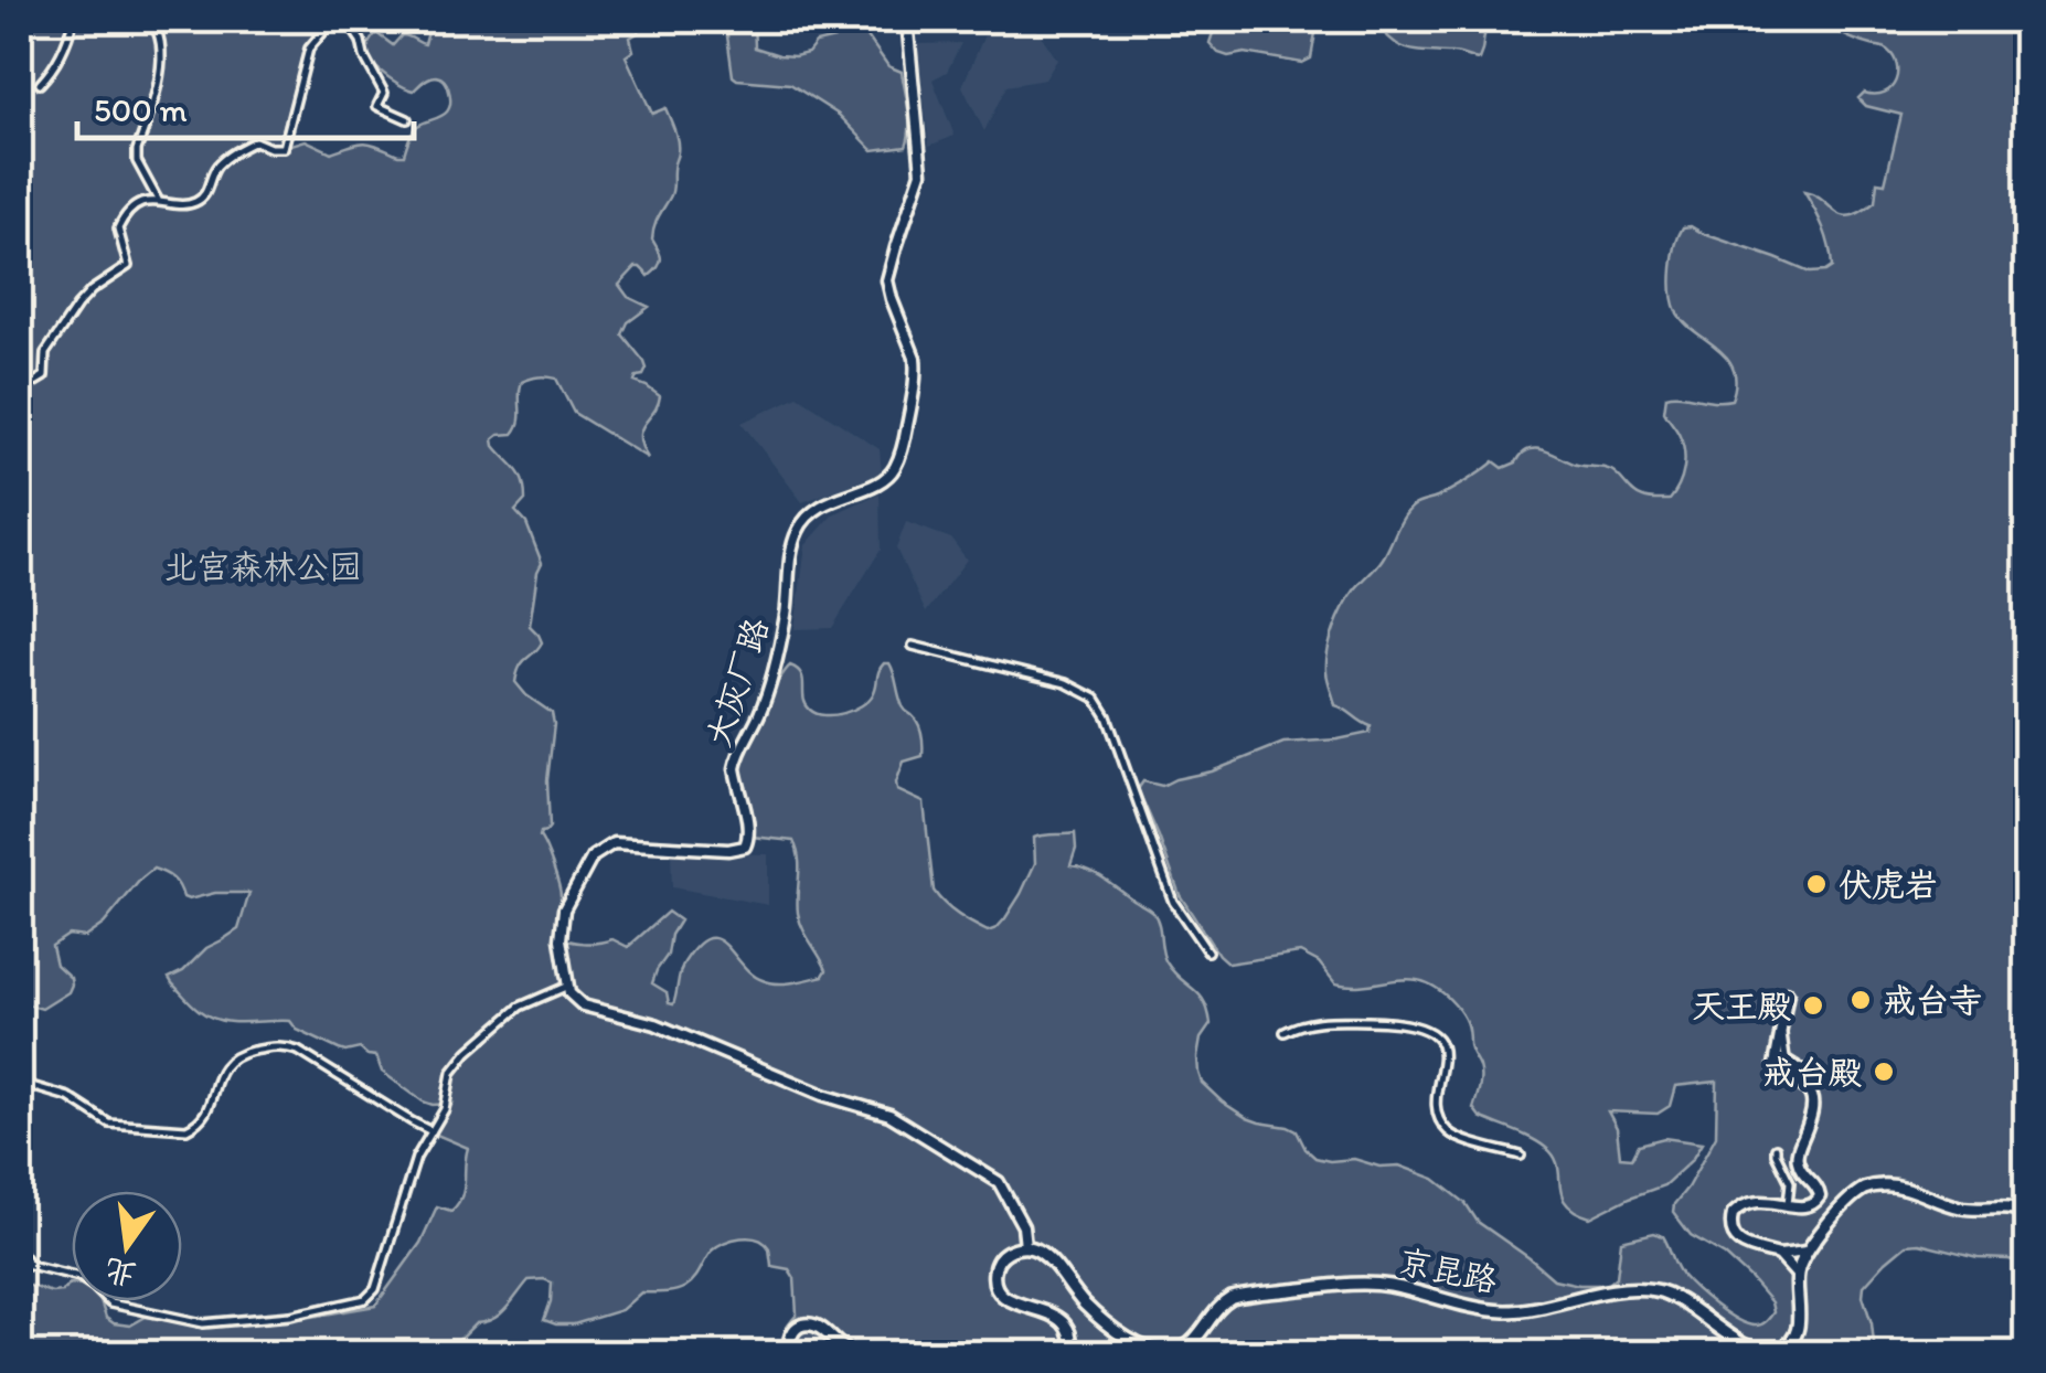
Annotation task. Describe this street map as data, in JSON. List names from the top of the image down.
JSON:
{
  "streets": {
    "main road": ["京昆路"],
    "street": ["大灰厂路"]
  },
  "parks": ["北宫森林公园"],
  "places": [
    "伏虎岩",
    "戒台寺",
    "天王殿",
    "戒台殿"
  ],
  "scale_bar": "500 m",
  "north": "bottom"
}
